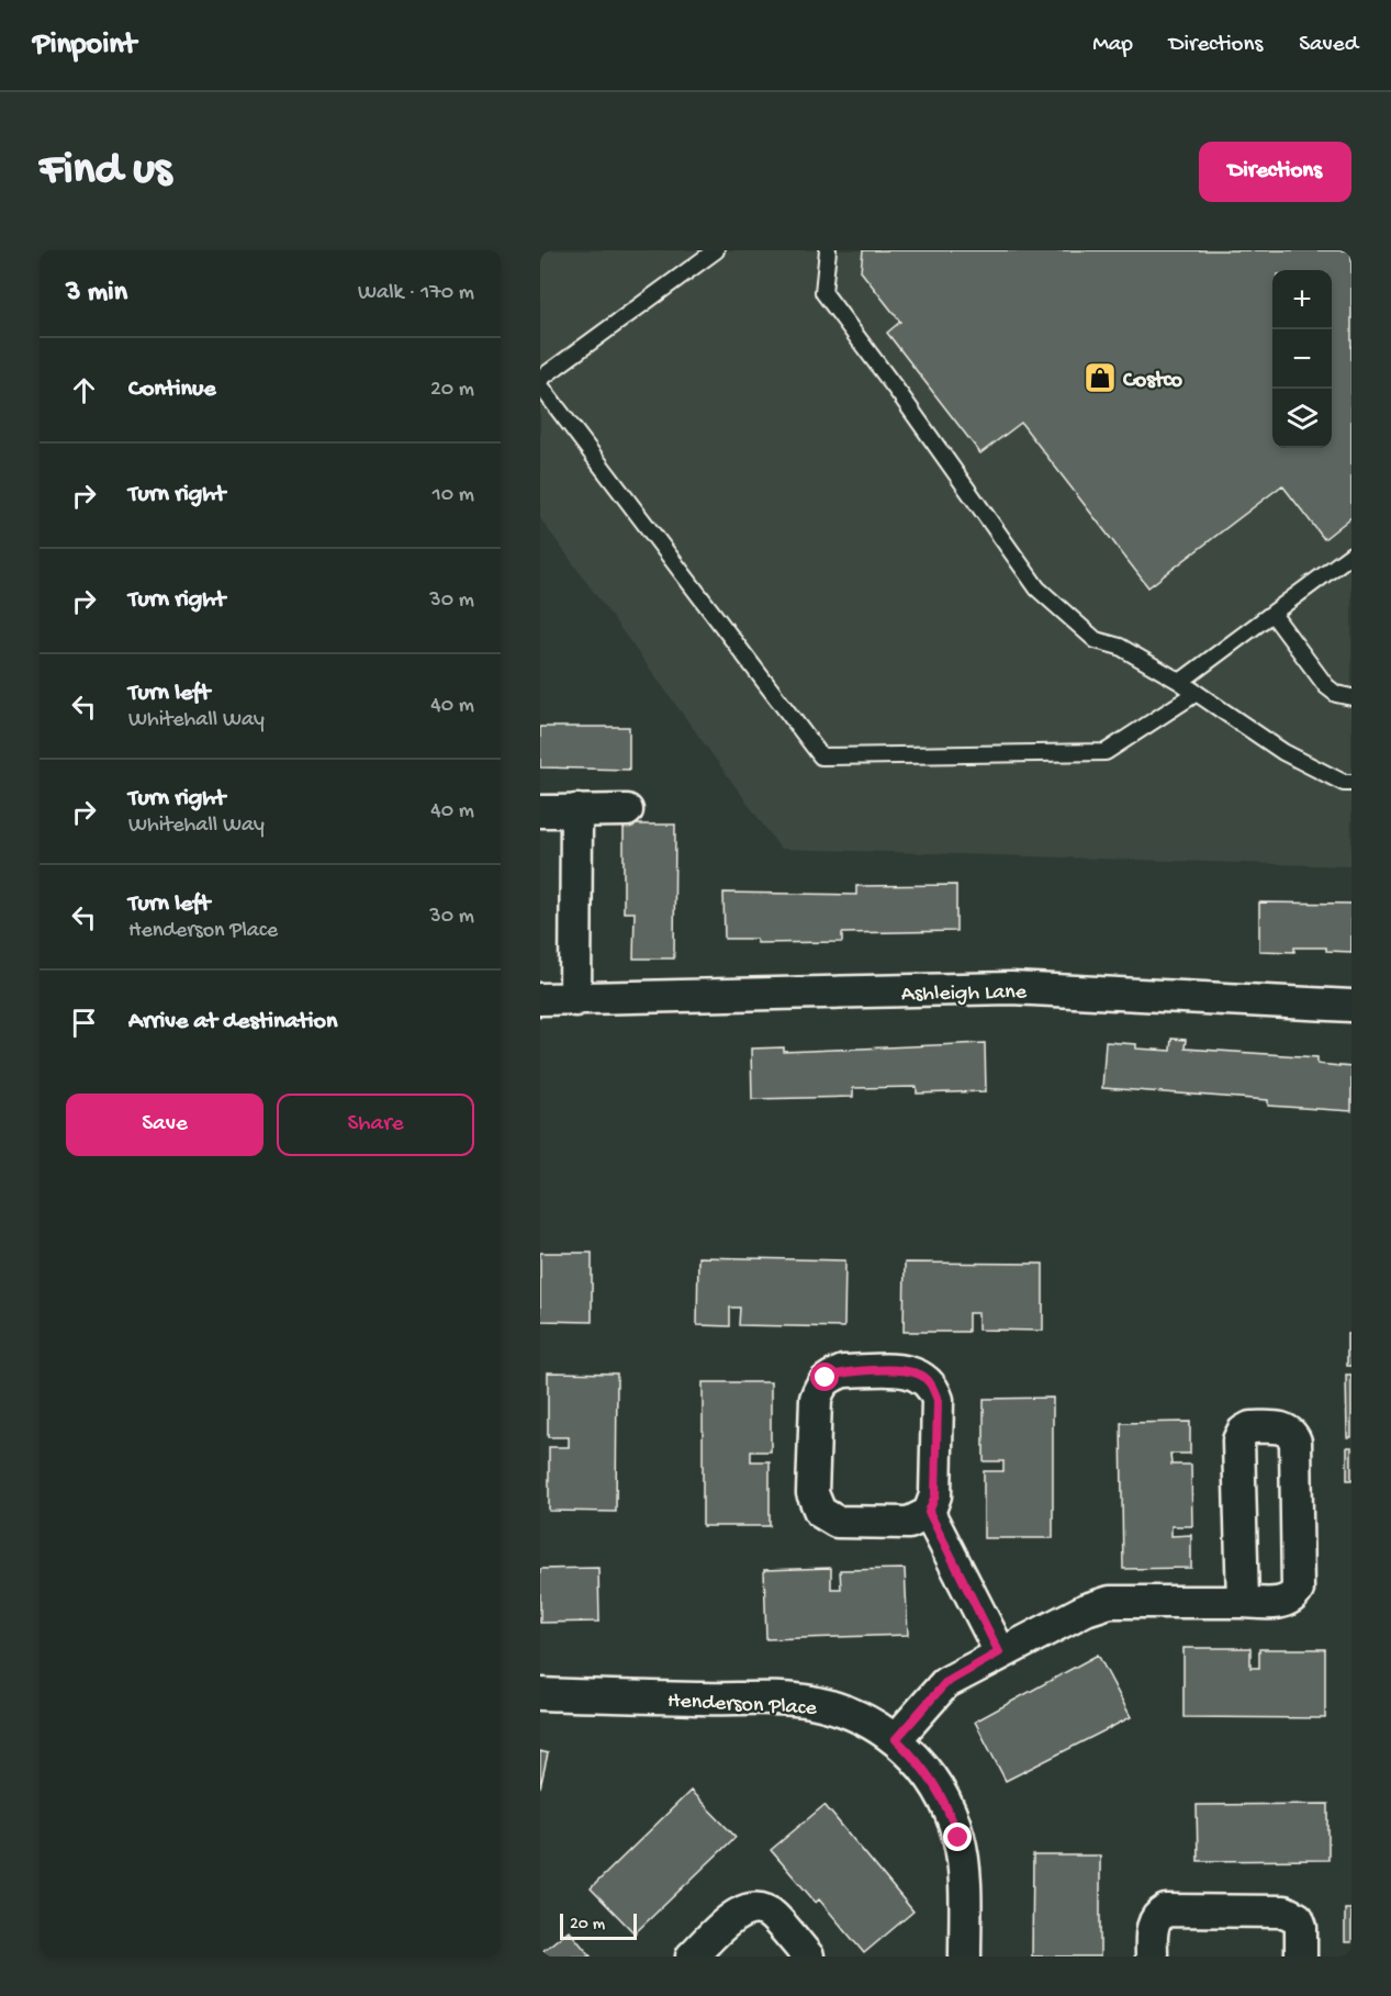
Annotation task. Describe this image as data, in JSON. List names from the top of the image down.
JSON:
{
  "streets": {
    "street": ["Ashleigh Lane", "Henderson Place"]
  },
  "places": {
    "shop": ["Costco"]
  },
  "scale_bar": "20 m",
  "page": {
    "header": "Pinpoint",
    "nav": ["Map", "Directions", "Saved"],
    "buttons": [
      "Directions",
      ["Save", "Share"]
    ],
    "title": "Find us",
    "heading": ["3 min", "Walk · 170 m"],
    "map_buttons": ["+", "−"],
    "list": [
      ["Continue", "20 m"],
      ["Turn right", "10 m"],
      ["Turn right", "30 m"],
      ["Turn left", "Whitehall Way", "40 m"],
      ["Turn right", "Whitehall Way", "40 m"],
      ["Turn left", "Henderson Place", "30 m"],
      "Arrive at destination"
    ],
    "scale": "20 m"
  }
}
